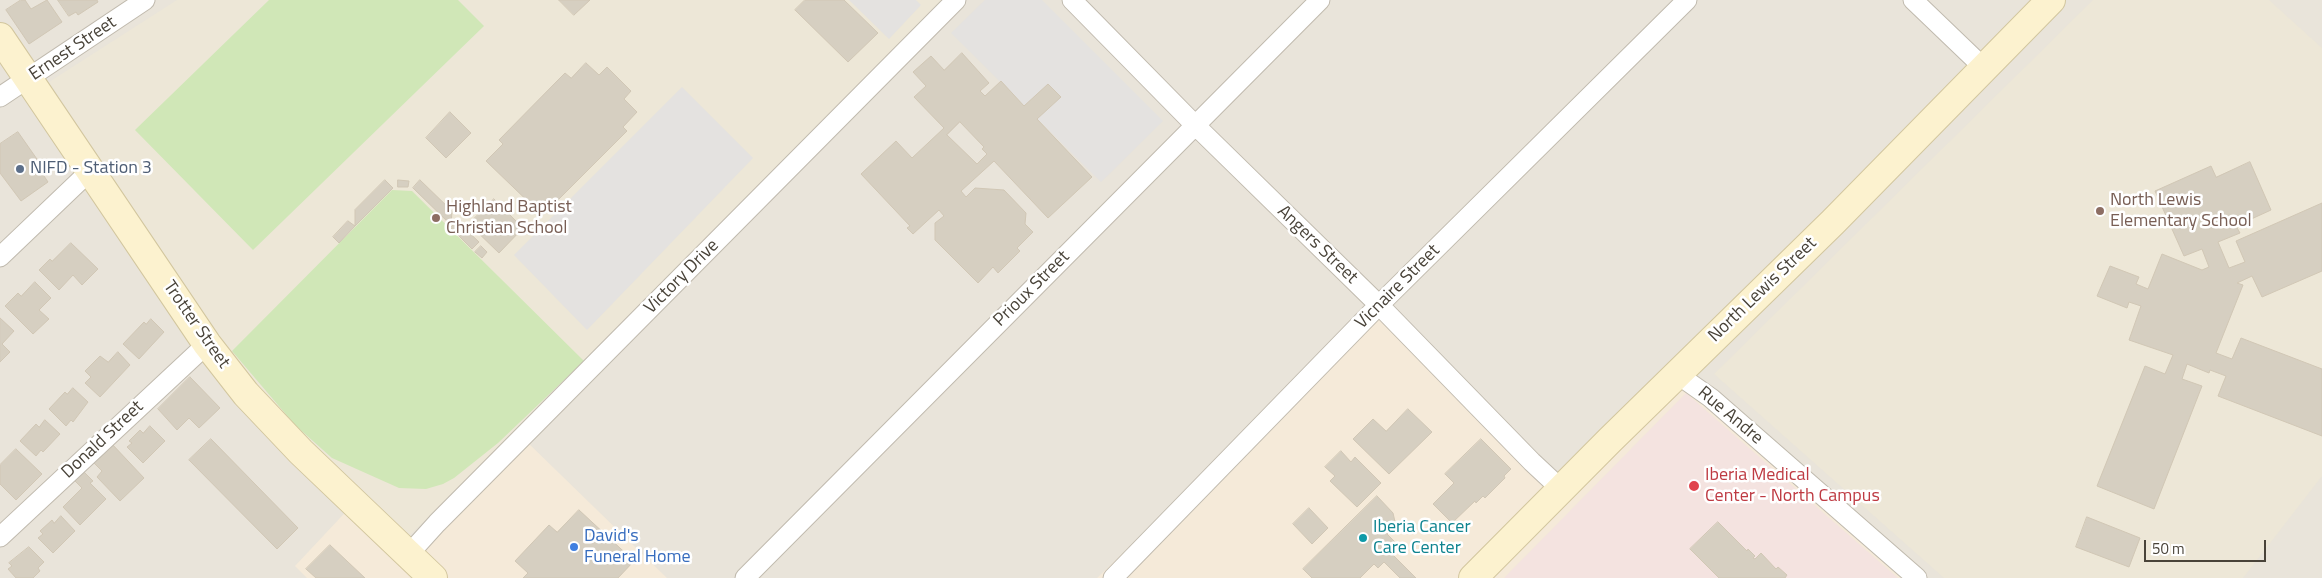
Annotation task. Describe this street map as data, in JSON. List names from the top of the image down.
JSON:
{
  "streets": {
    "main road": ["North Lewis Street", "Trotter Street"],
    "street": [
      "Ernest Street",
      "Angers Street",
      "Victory Drive",
      "Vicnaire Street",
      "Prioux Street",
      "Rue Andre",
      "Donald Street"
    ]
  },
  "crossings": [
    ["Ernest Street", "Trotter Street"],
    ["Angers Street", "Vicnaire Street"],
    ["Angers Street", "Prioux Street"],
    ["Angers Street", "North Lewis Street"],
    ["Victory Drive", "Trotter Street"],
    ["North Lewis Street", "Rue Andre"],
    ["Trotter Street", "Donald Street"]
  ],
  "places": [
    "NIFD - Station 3",
    "North Lewis Elementary School",
    "Highland Baptist Christian School",
    "Iberia Medical Center - North Campus",
    "Iberia Cancer Care Center",
    "David's Funeral Home"
  ],
  "scale_bar": "50 m"
}
